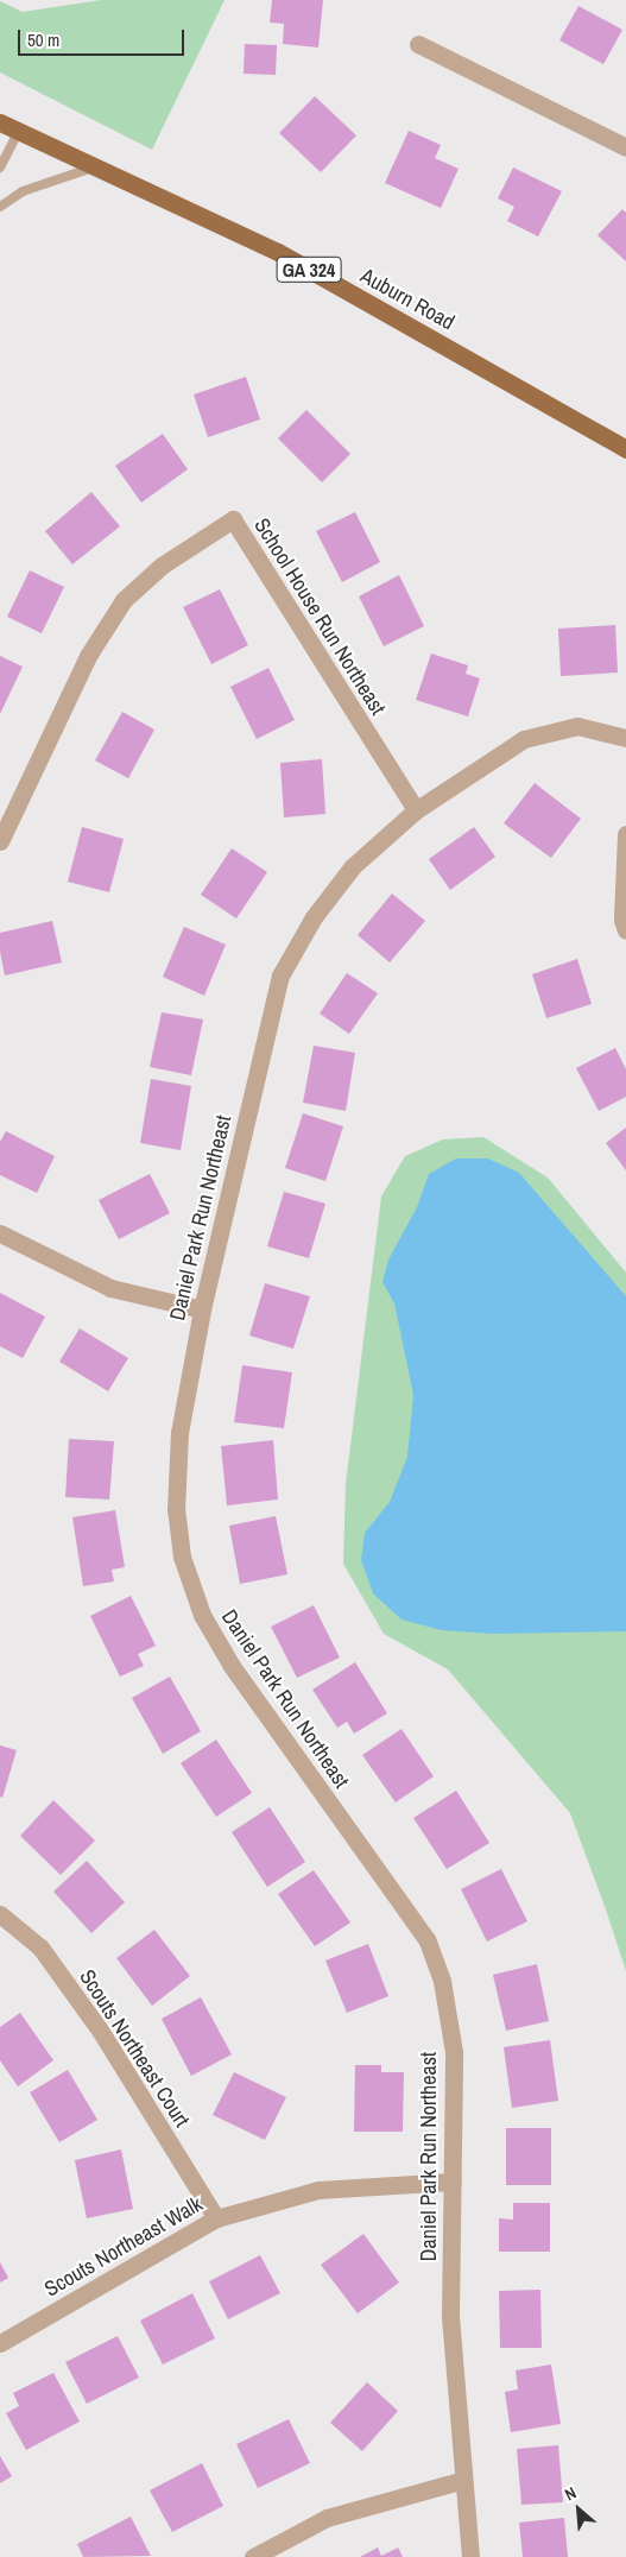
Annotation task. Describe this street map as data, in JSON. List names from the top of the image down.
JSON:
{
  "streets": {
    "main road": ["GA 324", "Auburn Road"],
    "street": [
      "School House Run Northeast",
      "Daniel Park Run Northeast",
      "Scouts Northeast Court",
      "Scouts Northeast Walk"
    ]
  },
  "crossings": [
    ["School House Run Northeast", "Daniel Park Run Northeast"],
    ["Daniel Park Run Northeast", "Scouts Northeast Walk"],
    ["Scouts Northeast Court", "Scouts Northeast Walk"]
  ],
  "scale_bar": "50 m",
  "north": "top left"
}
